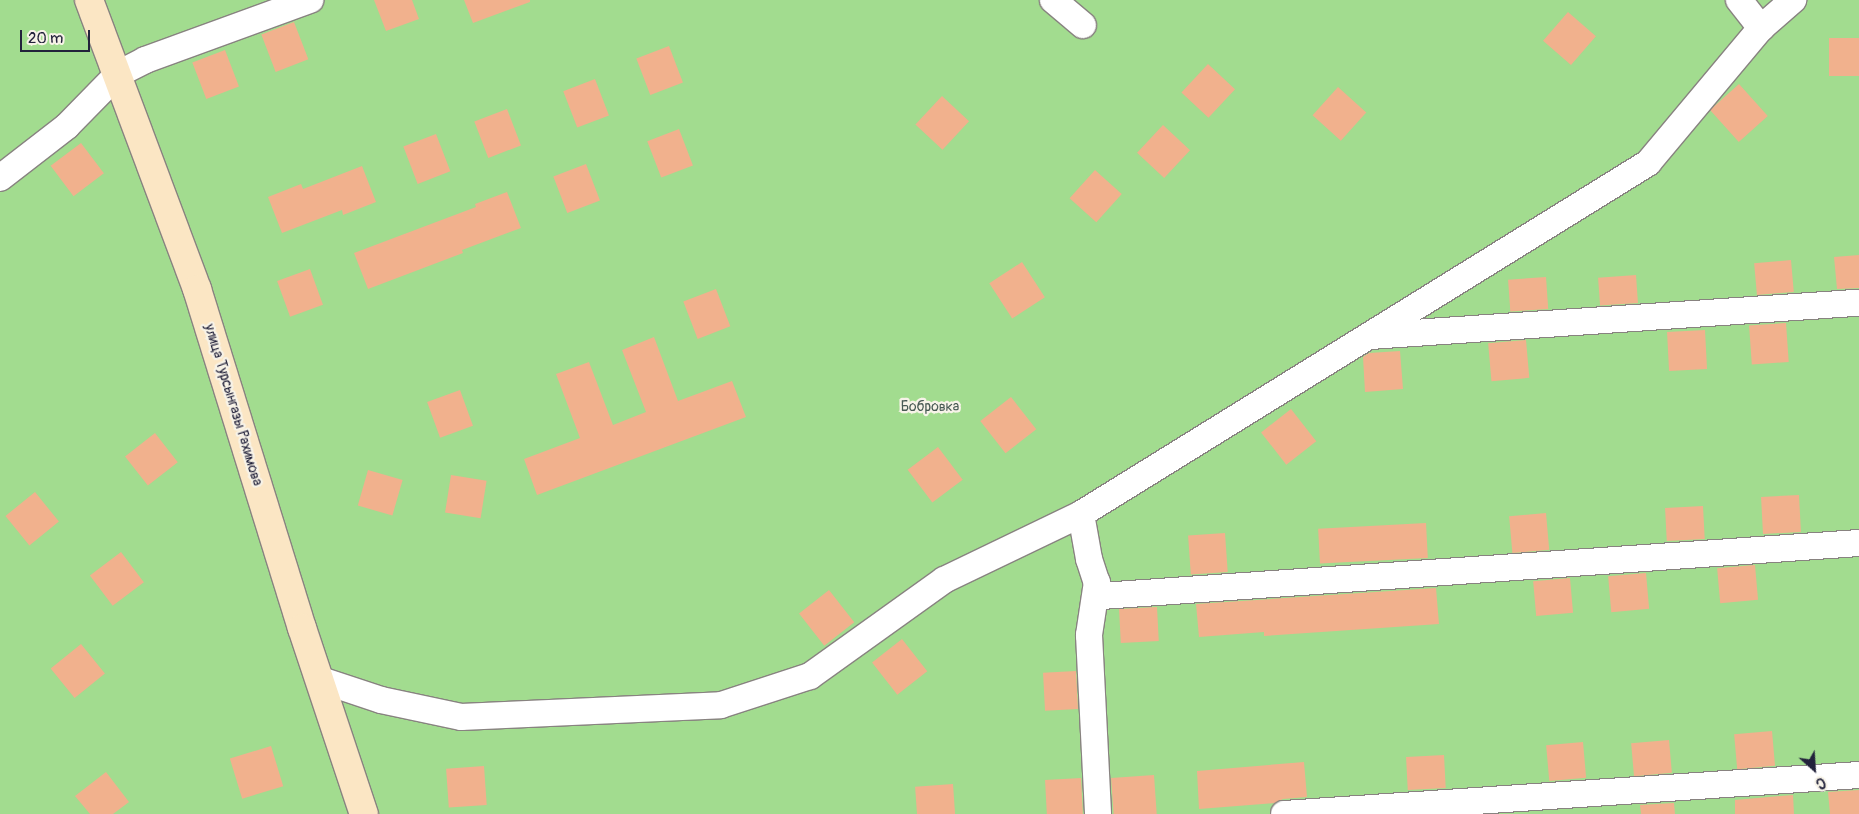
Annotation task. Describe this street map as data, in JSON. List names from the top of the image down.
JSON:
{
  "streets": {
    "street": ["улица Турсынгазы Рахимова"]
  },
  "parks": ["Бобровка"],
  "scale_bar": "20 m",
  "north": "bottom right"
}
